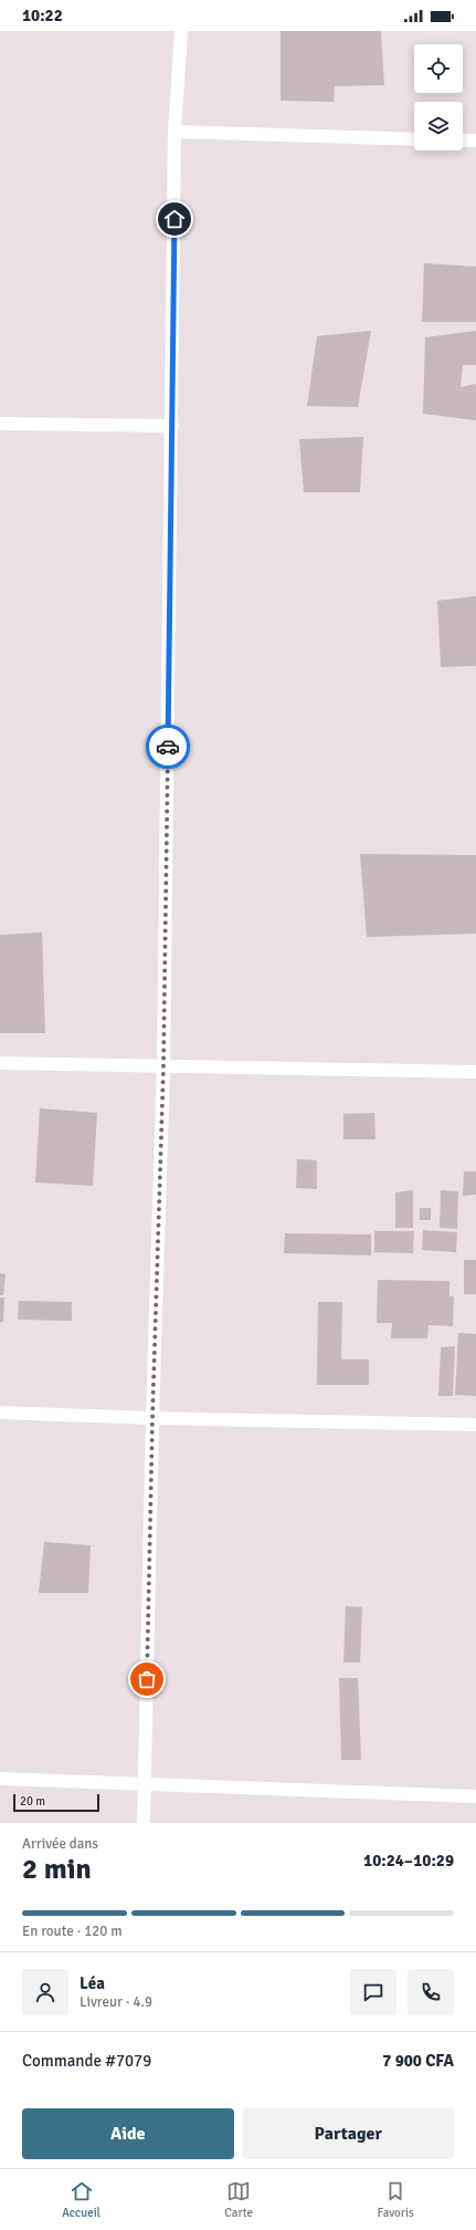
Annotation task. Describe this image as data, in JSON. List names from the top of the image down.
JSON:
{
  "scale_bar": "20 m",
  "page": {
    "status": "10:22",
    "scale": "20 m",
    "heading": ["2 min", "Arrivée dans", "10:24–10:29"],
    "panel": [
      "Léa",
      "Livreur · 4.9",
      "Commande #7079",
      "7 900 CFA"
    ],
    "bar": "En route · 120 m",
    "buttons": ["Aide", "Partager"],
    "tabs": ["Accueil", "Carte", "Favoris"]
  }
}
